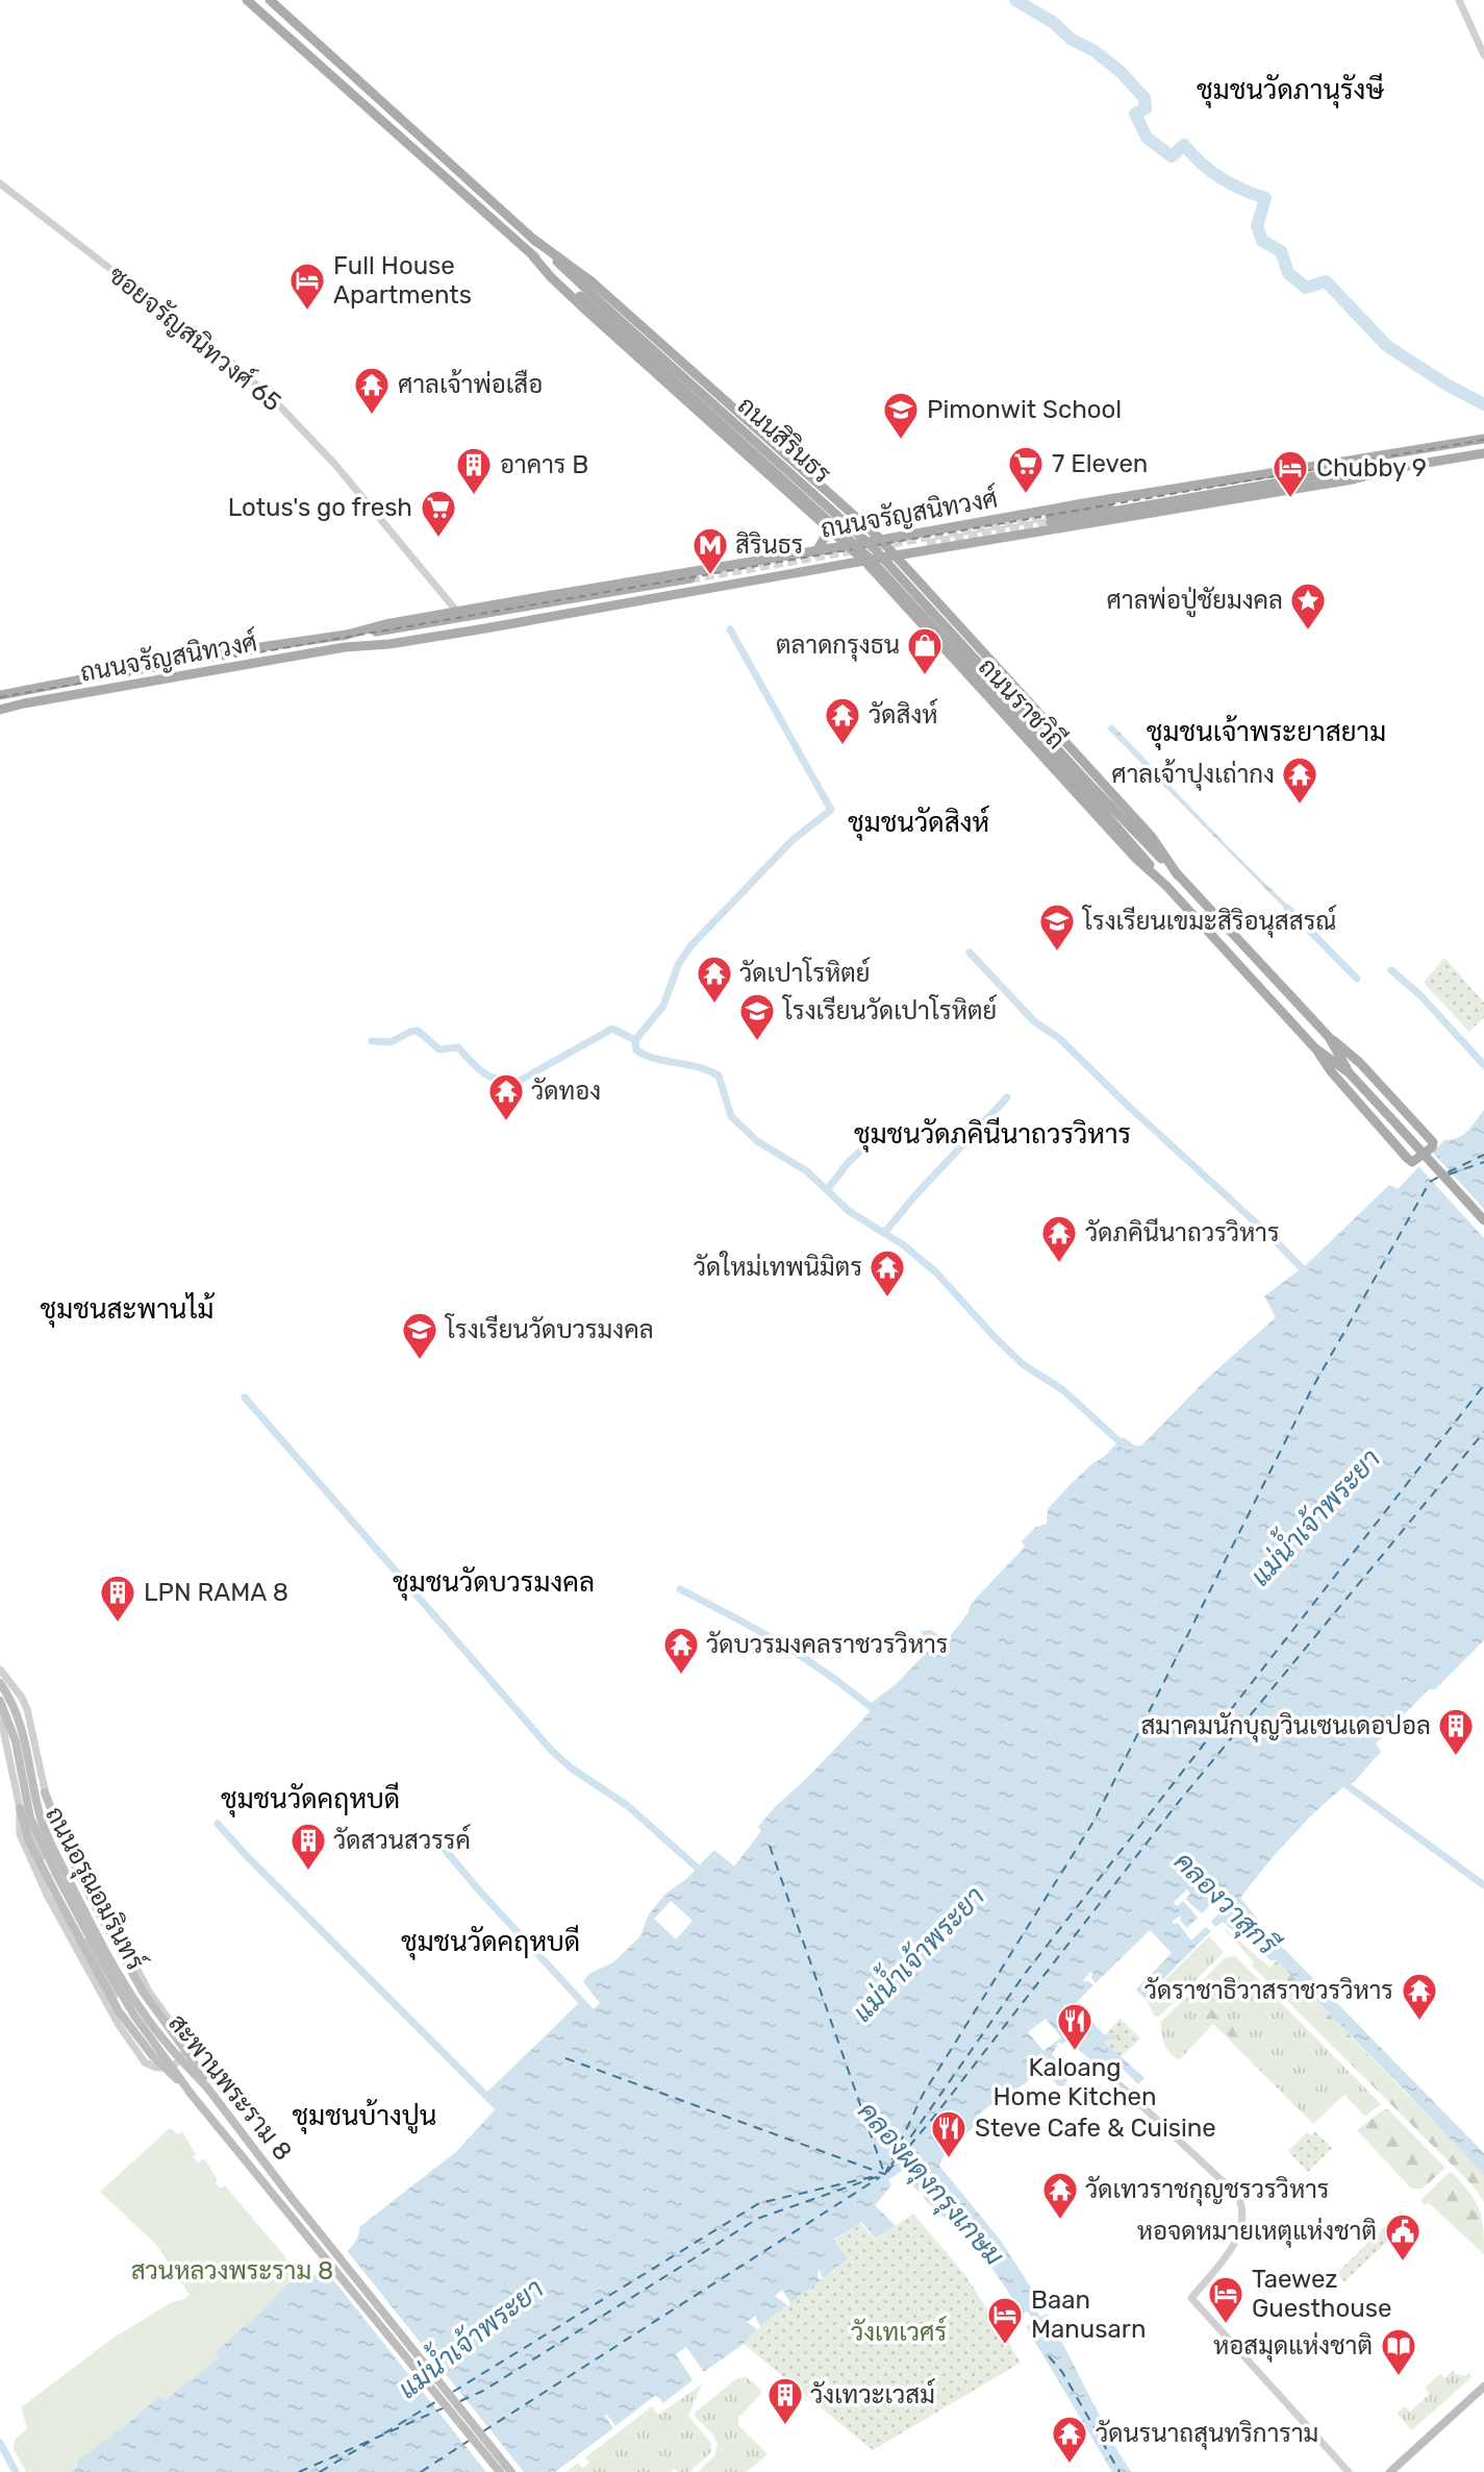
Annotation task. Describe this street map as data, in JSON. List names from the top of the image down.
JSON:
{
  "streets": {
    "main road": [
      "ถนนสิรินธร",
      "ถนนจรัญสนิทวงศ์",
      "ถนนราชวิถี",
      "สะพานพระราม 8"
    ],
    "street": ["ซอยจรัญสนิทวงศ์ 65", "ถนนอรุณอมรินทร์"]
  },
  "crossings": [
    ["ซอยจรัญสนิทวงศ์ 65", "ถนนจรัญสนิทวงศ์"],
    ["ถนนสิรินธร", "ถนนจรัญสนิทวงศ์"],
    ["ถนนสิรินธร", "ถนนราชวิถี"],
    ["ถนนจรัญสนิทวงศ์", "ถนนราชวิถี"]
  ],
  "districts": [
    "ชุมชนวัดภานุรังษี",
    "ชุมชนเจ้าพระยาสยาม",
    "ชุมชนวัดสิงห์",
    "ชุมชนวัดภคินีนาถวรวิหาร",
    "ชุมชนสะพานไม้",
    "ชุมชนวัดบวรมงคล",
    "ชุมชนวัดคฤหบดี",
    "ชุมชนวัดคฤหบดี",
    "ชุมชนบ้างปูน"
  ],
  "water": ["แม่น้ำเจ้าพระยา", "คลองวาสุกรี", "คลองผดุงกรุงเกษม"],
  "parks": ["สวนหลวงพระราม 8", "วังเทเวศร์"],
  "places": {
    "hotel": [
      "Full House Apartments",
      "Chubby 9",
      "Taewez Guesthouse",
      "Baan Manusarn"
    ],
    "temple": [
      "ศาลเจ้าพ่อเสือ",
      "วัดสิงห์",
      "ศาลเจ้าปุงเถ่ากง",
      "วัดเปาโรหิตย์",
      "วัดทอง",
      "วัดภคินีนาถวรวิหาร",
      "วัดใหม่เทพนิมิตร",
      "วัดบวรมงคลราชวรวิหาร",
      "วัดราชาธิวาสราชวรวิหาร",
      "วัดเทวราชกุญชรวรวิหาร",
      "วัดนรนาถสุนทริการาม"
    ],
    "school or university": [
      "Pimonwit School",
      "โรงเรียนเขมะสิริอนุสสรณ์",
      "โรงเรียนวัดเปาโรหิตย์",
      "โรงเรียนวัดบวรมงคล"
    ],
    "supermarket": ["7 Eleven", "Lotus's go fresh"],
    "building": [
      "อาคาร B",
      "LPN RAMA 8",
      "สมาคมนักบุญวินเซนเดอปอล",
      "วัดสวนสวรรค์",
      "วังเทวะเวสม์"
    ],
    "metro station": ["สิรินธร"],
    "place": ["ศาลพ่อปู่ชัยมงคล"],
    "shop": ["ตลาดกรุงธน"],
    "restaurant": ["Kaloang Home Kitchen", "Steve Cafe & Cuisine"],
    "public building": ["หอจดหมายเหตุแห่งชาติ"],
    "library": ["หอสมุดแห่งชาติ"]
  }
}
